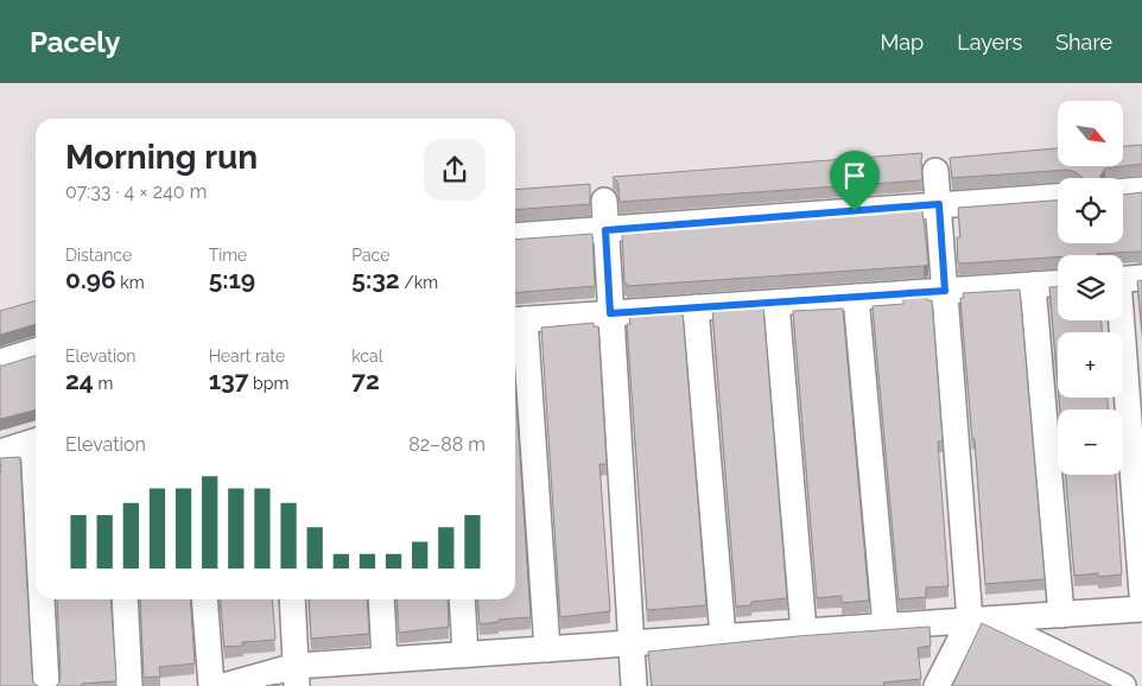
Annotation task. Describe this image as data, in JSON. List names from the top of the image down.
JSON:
{
  "north": "bottom right",
  "page": {
    "header": "Pacely",
    "nav": ["Map", "Layers", "Share"],
    "map_buttons": ["+", "−"],
    "heading": ["Morning run", "07:33 · 4 × 240 m"],
    "stats": [
      ["Distance", "0.96 km"],
      ["Time", "5:19"],
      ["Pace", "5:32 /km"],
      ["Elevation", "24 m"],
      ["Heart rate", "137 bpm"],
      ["kcal", "72"]
    ],
    "chart": ["Elevation", "82–88 m"]
  }
}
